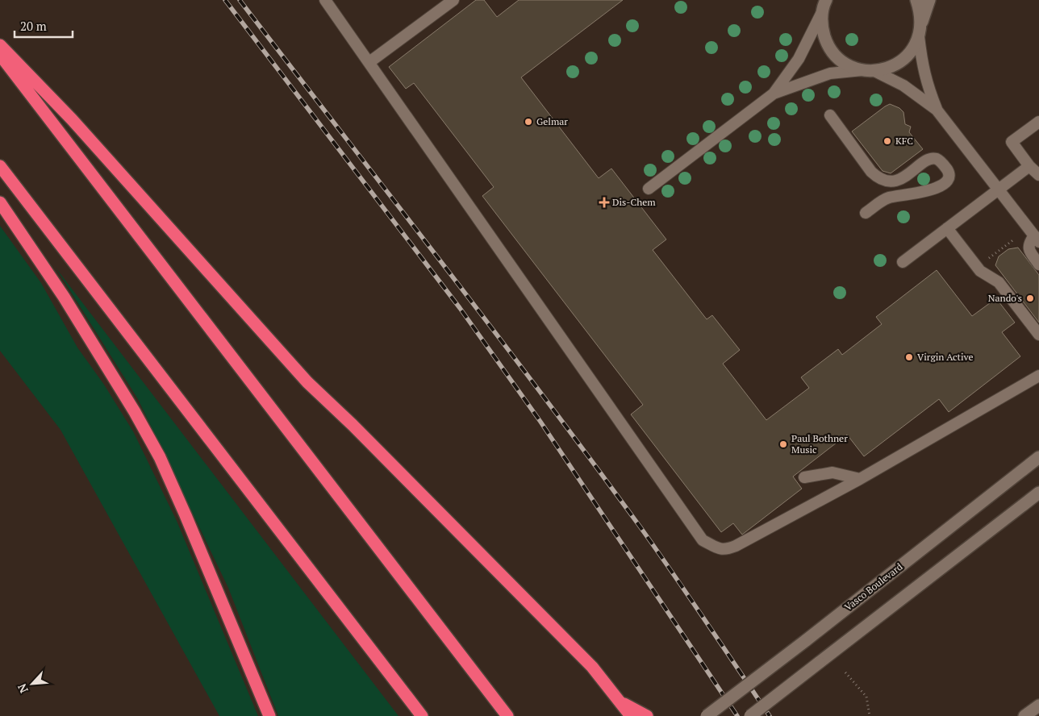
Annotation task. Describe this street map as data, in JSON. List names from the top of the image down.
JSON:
{
  "streets": {
    "main road": ["Vasco Boulevard"]
  },
  "places": {
    "other": [
      "Gelmar",
      "KFC",
      "Nando's",
      "Virgin Active",
      "Paul Bothner Music"
    ],
    "health": ["Dis-Chem"]
  },
  "scale_bar": "20 m",
  "north": "bottom left"
}
